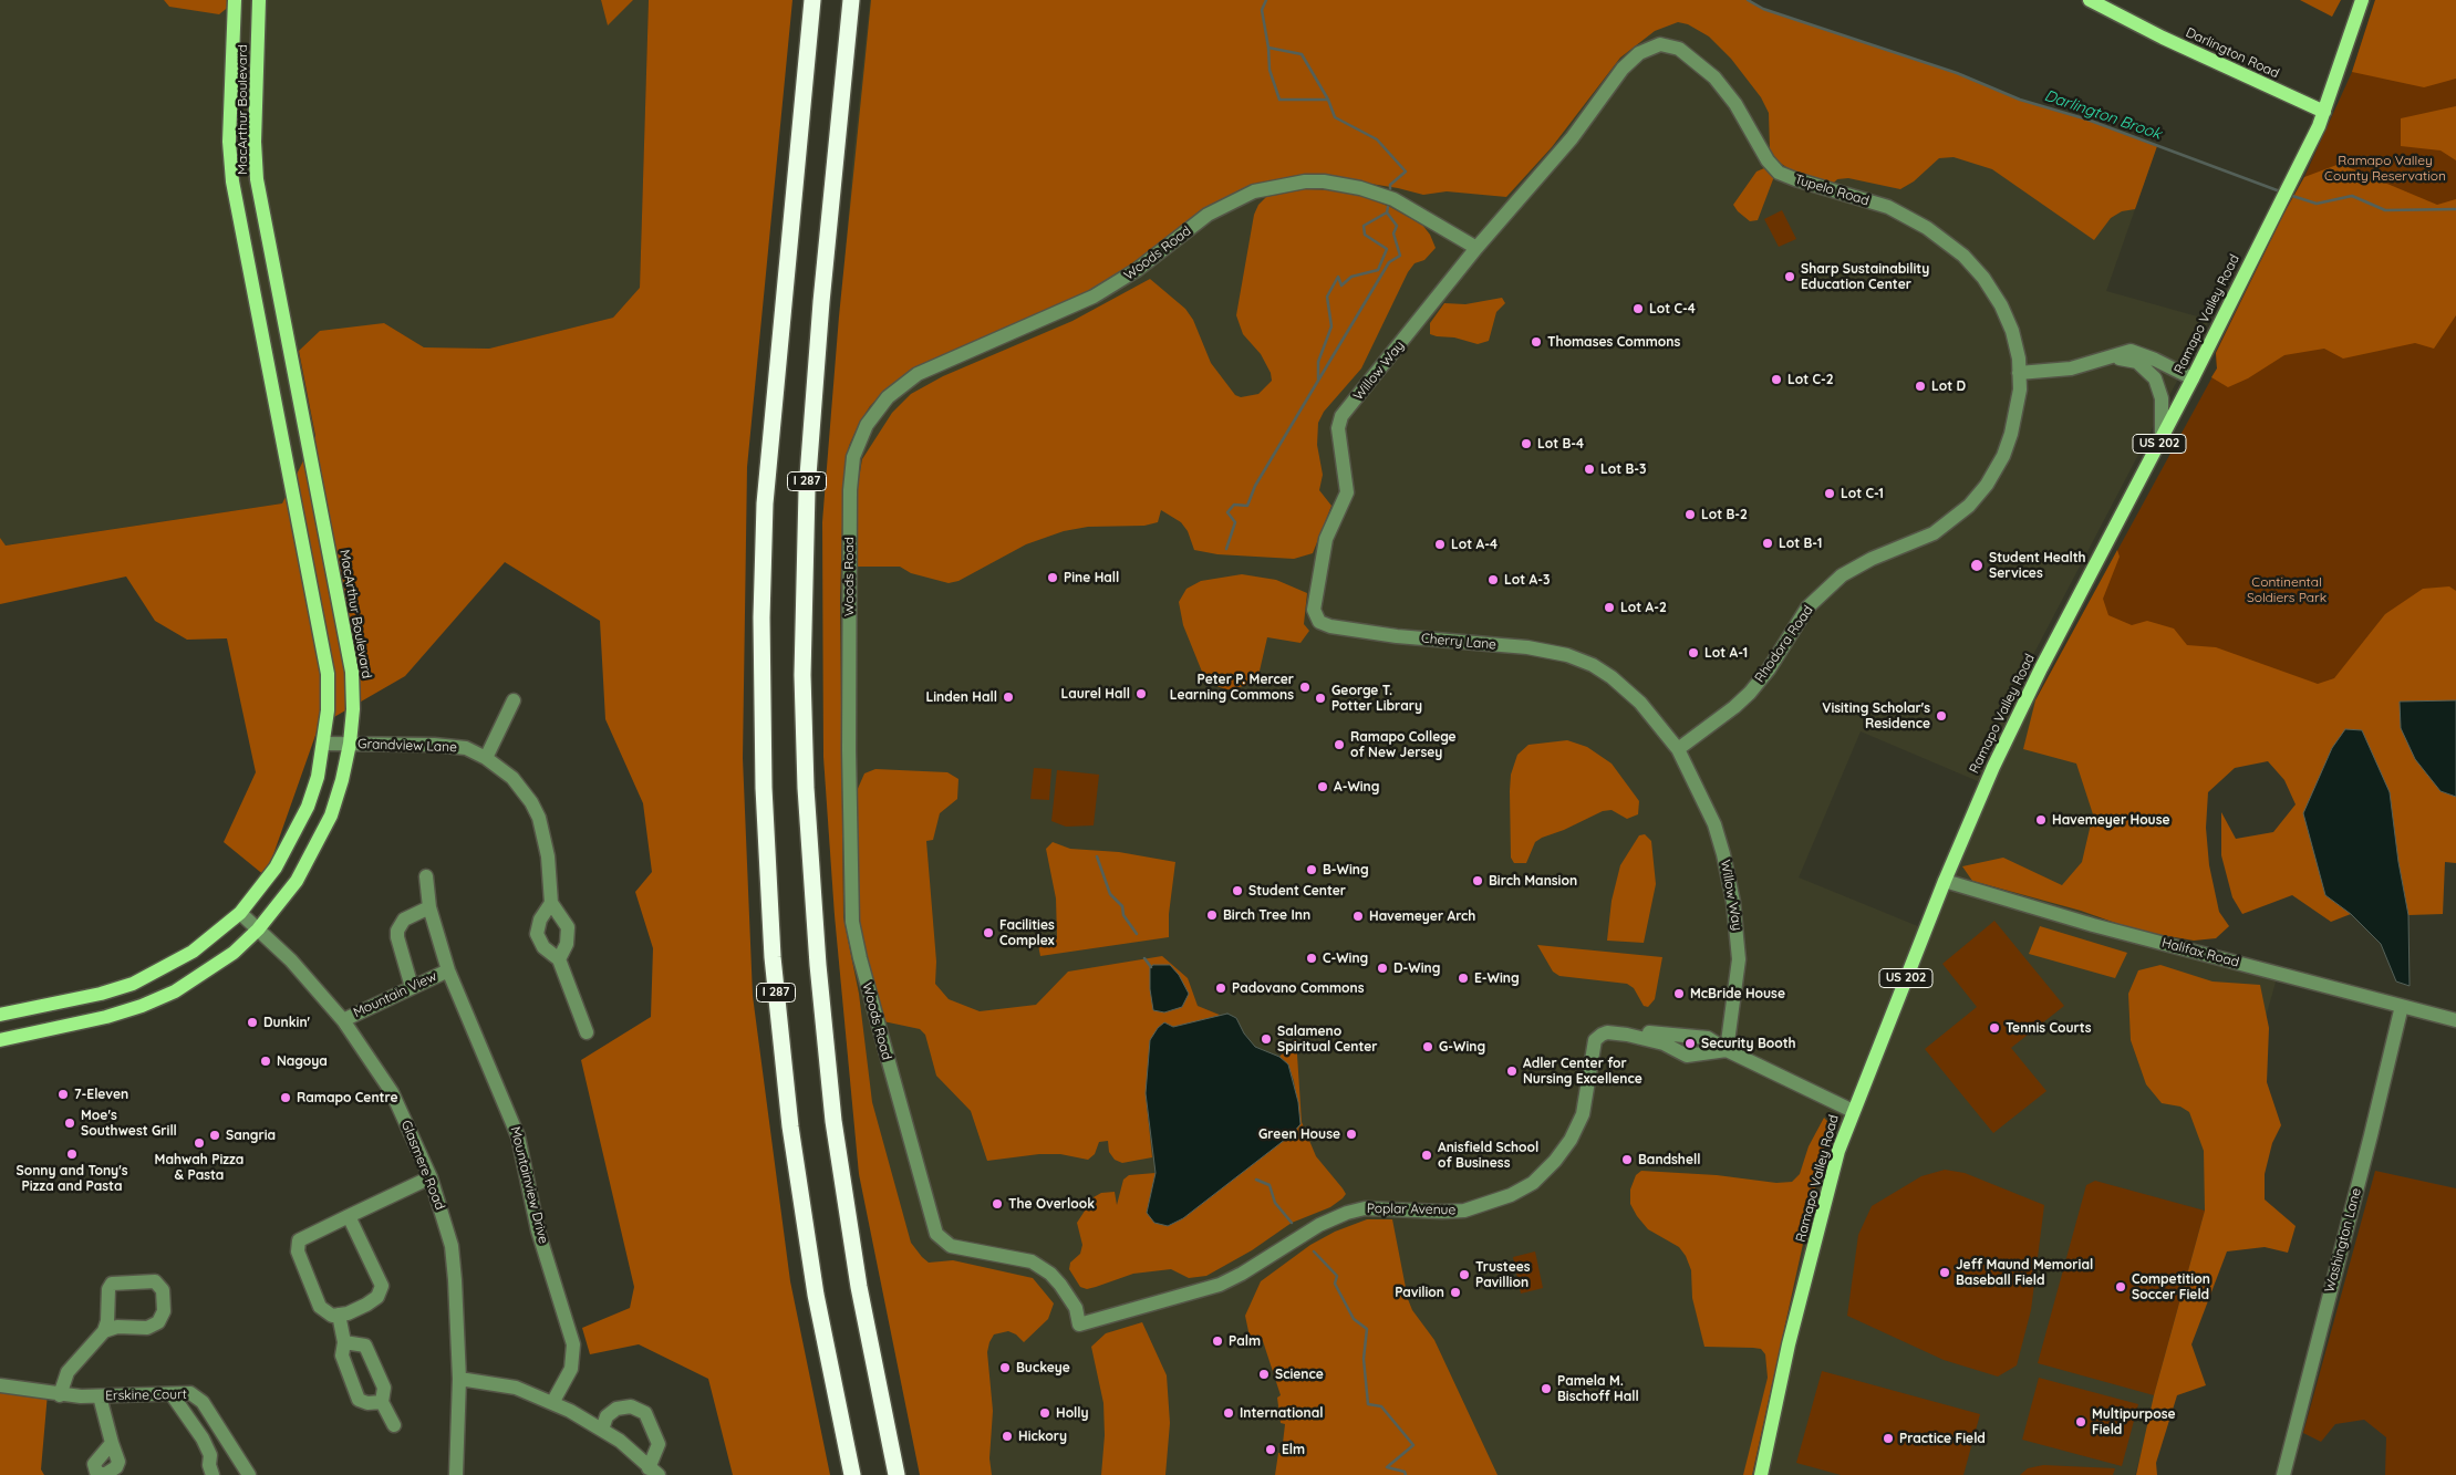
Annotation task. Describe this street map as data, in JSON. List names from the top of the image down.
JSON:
{
  "streets": {
    "highway": ["I 287"],
    "main road": [
      "Darlington Road",
      "MacArthur Boulevard",
      "Ramapo Valley Road",
      "US 202"
    ],
    "street": [
      "Tupelo Road",
      "Woods Road",
      "Willow Way",
      "Cherry Lane",
      "Rhodora Road",
      "Grandview Lane",
      "Halifax Road",
      "Mountain View",
      "Glasmere Road",
      "Mountainview Drive",
      "Poplar Avenue",
      "Washington Lane",
      "Erskine Court"
    ]
  },
  "crossings": [
    ["Darlington Road", "Ramapo Valley Road"],
    ["MacArthur Boulevard", "Grandview Lane"],
    ["MacArthur Boulevard", "Glasmere Road"],
    ["Tupelo Road", "Woods Road"],
    ["Tupelo Road", "Willow Way"],
    ["Tupelo Road", "Rhodora Road"],
    ["Woods Road", "Willow Way"],
    ["Woods Road", "Poplar Avenue"],
    ["Ramapo Valley Road", "Halifax Road"],
    ["Ramapo Valley Road", "Poplar Avenue"],
    ["Willow Way", "Cherry Lane"],
    ["Willow Way", "Rhodora Road"],
    ["Willow Way", "Poplar Avenue"],
    ["Cherry Lane", "Rhodora Road"],
    ["Halifax Road", "Washington Lane"],
    ["Mountain View", "Glasmere Road"],
    ["Mountain View", "Mountainview Drive"]
  ],
  "water": ["Darlington Brook"],
  "parks": ["Ramapo Valley County Reservation", "Continental Soldiers Park"],
  "places": [
    "Sharp Sustainability Education Center",
    "Lot C-4",
    "Thomases Commons",
    "Lot C-2",
    "Lot D",
    "Lot B-4",
    "Lot B-3",
    "Lot C-1",
    "Lot B-2",
    "Lot B-1",
    "Lot A-4",
    "Student Health Services",
    "Pine Hall",
    "Lot A-3",
    "Lot A-2",
    "Lot A-1",
    "Peter P. Mercer Learning Commons",
    "Laurel Hall",
    "Linden Hall",
    "George T. Potter Library",
    "Visiting Scholar's Residence",
    "Ramapo College of New Jersey",
    "A-Wing",
    "Havemeyer House",
    "B-Wing",
    "Birch Mansion",
    "Student Center",
    "Birch Tree Inn",
    "Havemeyer Arch",
    "Facilities Complex",
    "C-Wing",
    "D-Wing",
    "E-Wing",
    "Padovano Commons",
    "McBride House",
    "Dunkin'",
    "Tennis Courts",
    "Salameno Spiritual Center",
    "Security Booth",
    "G-Wing",
    "Nagoya",
    "Adler Center for Nursing Excellence",
    "7-Eleven",
    "Ramapo Centre",
    "Moe's Southwest Grill",
    "Green House",
    "Sangria",
    "Mahwah Pizza & Pasta",
    "Sonny and Tony's Pizza and Pasta",
    "Anisfield School of Business",
    "Bandshell",
    "The Overlook",
    "Jeff Maund Memorial Baseball Field",
    "Trustees Pavillion",
    "Competition Soccer Field",
    "Pavilion",
    "Palm",
    "Buckeye",
    "Science",
    "Pamela M. Bischoff Hall",
    "Holly",
    "International",
    "Multipurpose Field",
    "Hickory",
    "Practice Field",
    "Elm"
  ]
}
